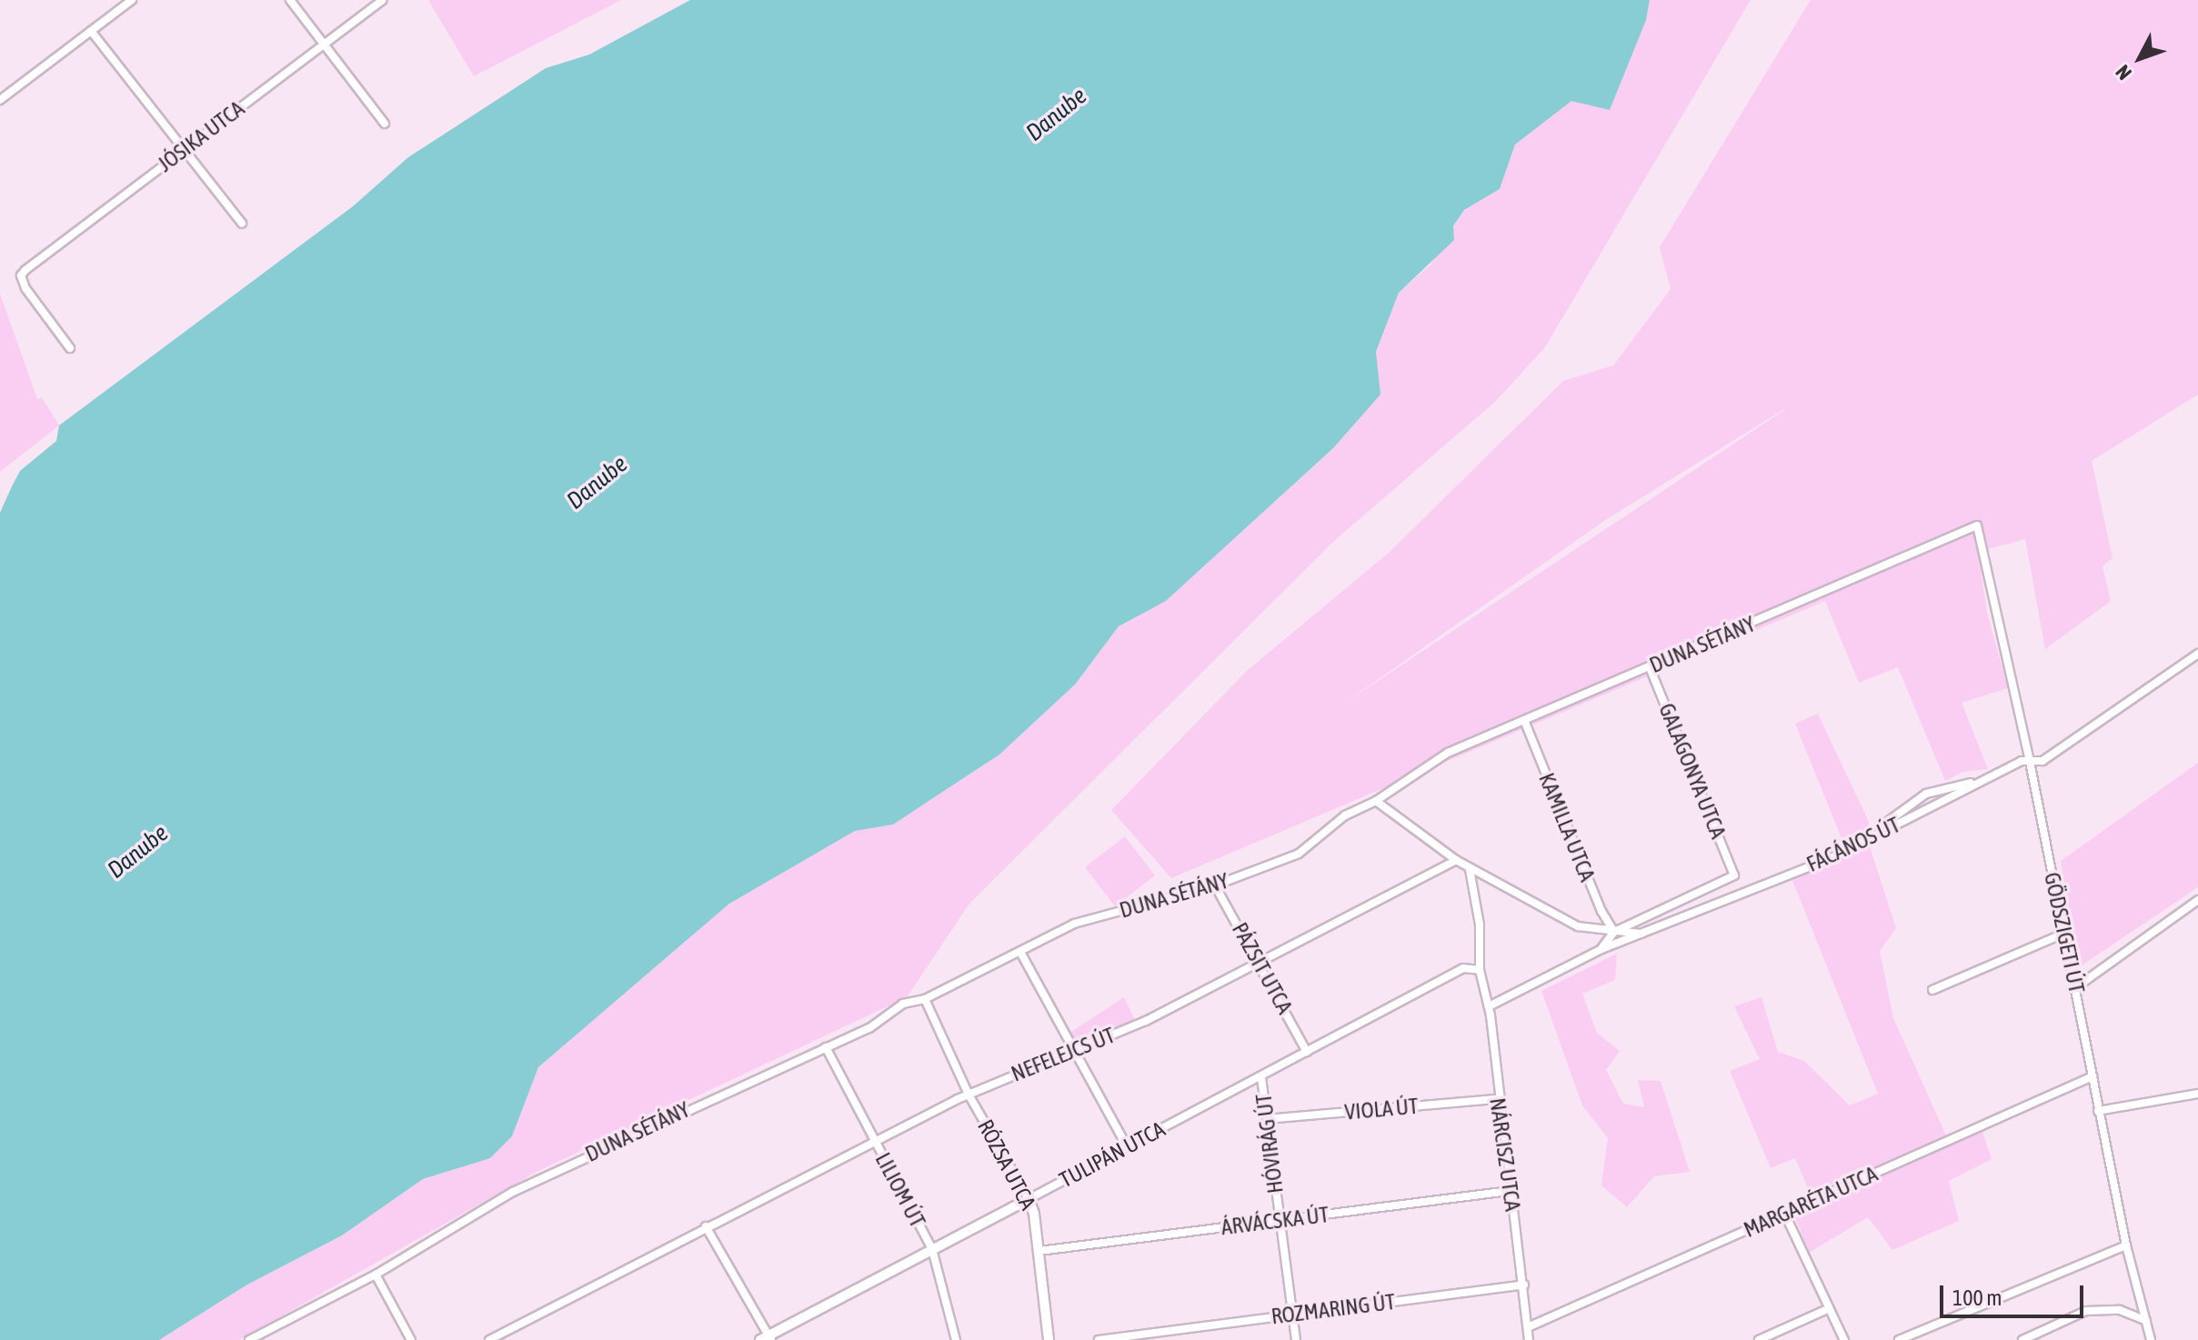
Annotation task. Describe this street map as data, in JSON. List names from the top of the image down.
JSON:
{
  "streets": {
    "street": [
      "JÓSIKA UTCA",
      "DUNA SÉTÁNY",
      "GALAGONYA UTCA",
      "KAMILLA UTCA",
      "FÁCÁNOS ÚT",
      "GÖDSZIGETI ÚT",
      "PÁZSIT UTCA",
      "NEFELEJCS ÚT",
      "VIOLA ÚT",
      "HÓVIRÁG ÚT",
      "TULIPÁN UTCA",
      "NÁRCISZ UTCA",
      "RÓZSA UTCA",
      "LILIOM ÚT",
      "MARGARÉTA UTCA",
      "ÁRVÁCSKA ÚT",
      "ROZMARING ÚT"
    ]
  },
  "crossings": [
    ["DUNA SÉTÁNY", "GALAGONYA UTCA"],
    ["DUNA SÉTÁNY", "KAMILLA UTCA"],
    ["DUNA SÉTÁNY", "GÖDSZIGETI ÚT"],
    ["DUNA SÉTÁNY", "PÁZSIT UTCA"],
    ["DUNA SÉTÁNY", "RÓZSA UTCA"],
    ["DUNA SÉTÁNY", "LILIOM ÚT"],
    ["GALAGONYA UTCA", "KAMILLA UTCA"],
    ["FÁCÁNOS ÚT", "GÖDSZIGETI ÚT"],
    ["FÁCÁNOS ÚT", "NÁRCISZ UTCA"],
    ["GÖDSZIGETI ÚT", "MARGARÉTA UTCA"],
    ["PÁZSIT UTCA", "NEFELEJCS ÚT"],
    ["PÁZSIT UTCA", "TULIPÁN UTCA"],
    ["NEFELEJCS ÚT", "RÓZSA UTCA"],
    ["NEFELEJCS ÚT", "LILIOM ÚT"],
    ["VIOLA ÚT", "HÓVIRÁG ÚT"],
    ["VIOLA ÚT", "NÁRCISZ UTCA"],
    ["HÓVIRÁG ÚT", "TULIPÁN UTCA"],
    ["HÓVIRÁG ÚT", "ÁRVÁCSKA ÚT"],
    ["HÓVIRÁG ÚT", "ROZMARING ÚT"],
    ["TULIPÁN UTCA", "NÁRCISZ UTCA"],
    ["TULIPÁN UTCA", "RÓZSA UTCA"],
    ["TULIPÁN UTCA", "LILIOM ÚT"],
    ["NÁRCISZ UTCA", "MARGARÉTA UTCA"],
    ["NÁRCISZ UTCA", "ÁRVÁCSKA ÚT"],
    ["NÁRCISZ UTCA", "ROZMARING ÚT"],
    ["RÓZSA UTCA", "ÁRVÁCSKA ÚT"]
  ],
  "water": ["Danube"],
  "scale_bar": "100 m",
  "north": "bottom left"
}
